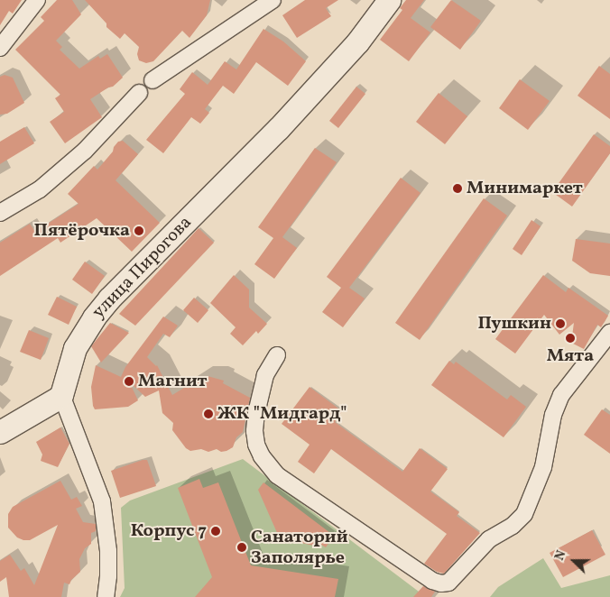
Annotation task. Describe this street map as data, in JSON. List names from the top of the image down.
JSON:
{
  "streets": {
    "street": ["улица Пирогова"]
  },
  "places": [
    "Минимаркет",
    "Пятёрочка",
    "Пушкин",
    "Мята",
    "Магнит",
    "ЖК \"Мидгард\"",
    "Корпус 7",
    "Санаторий Заполярье"
  ],
  "north": "left"
}
